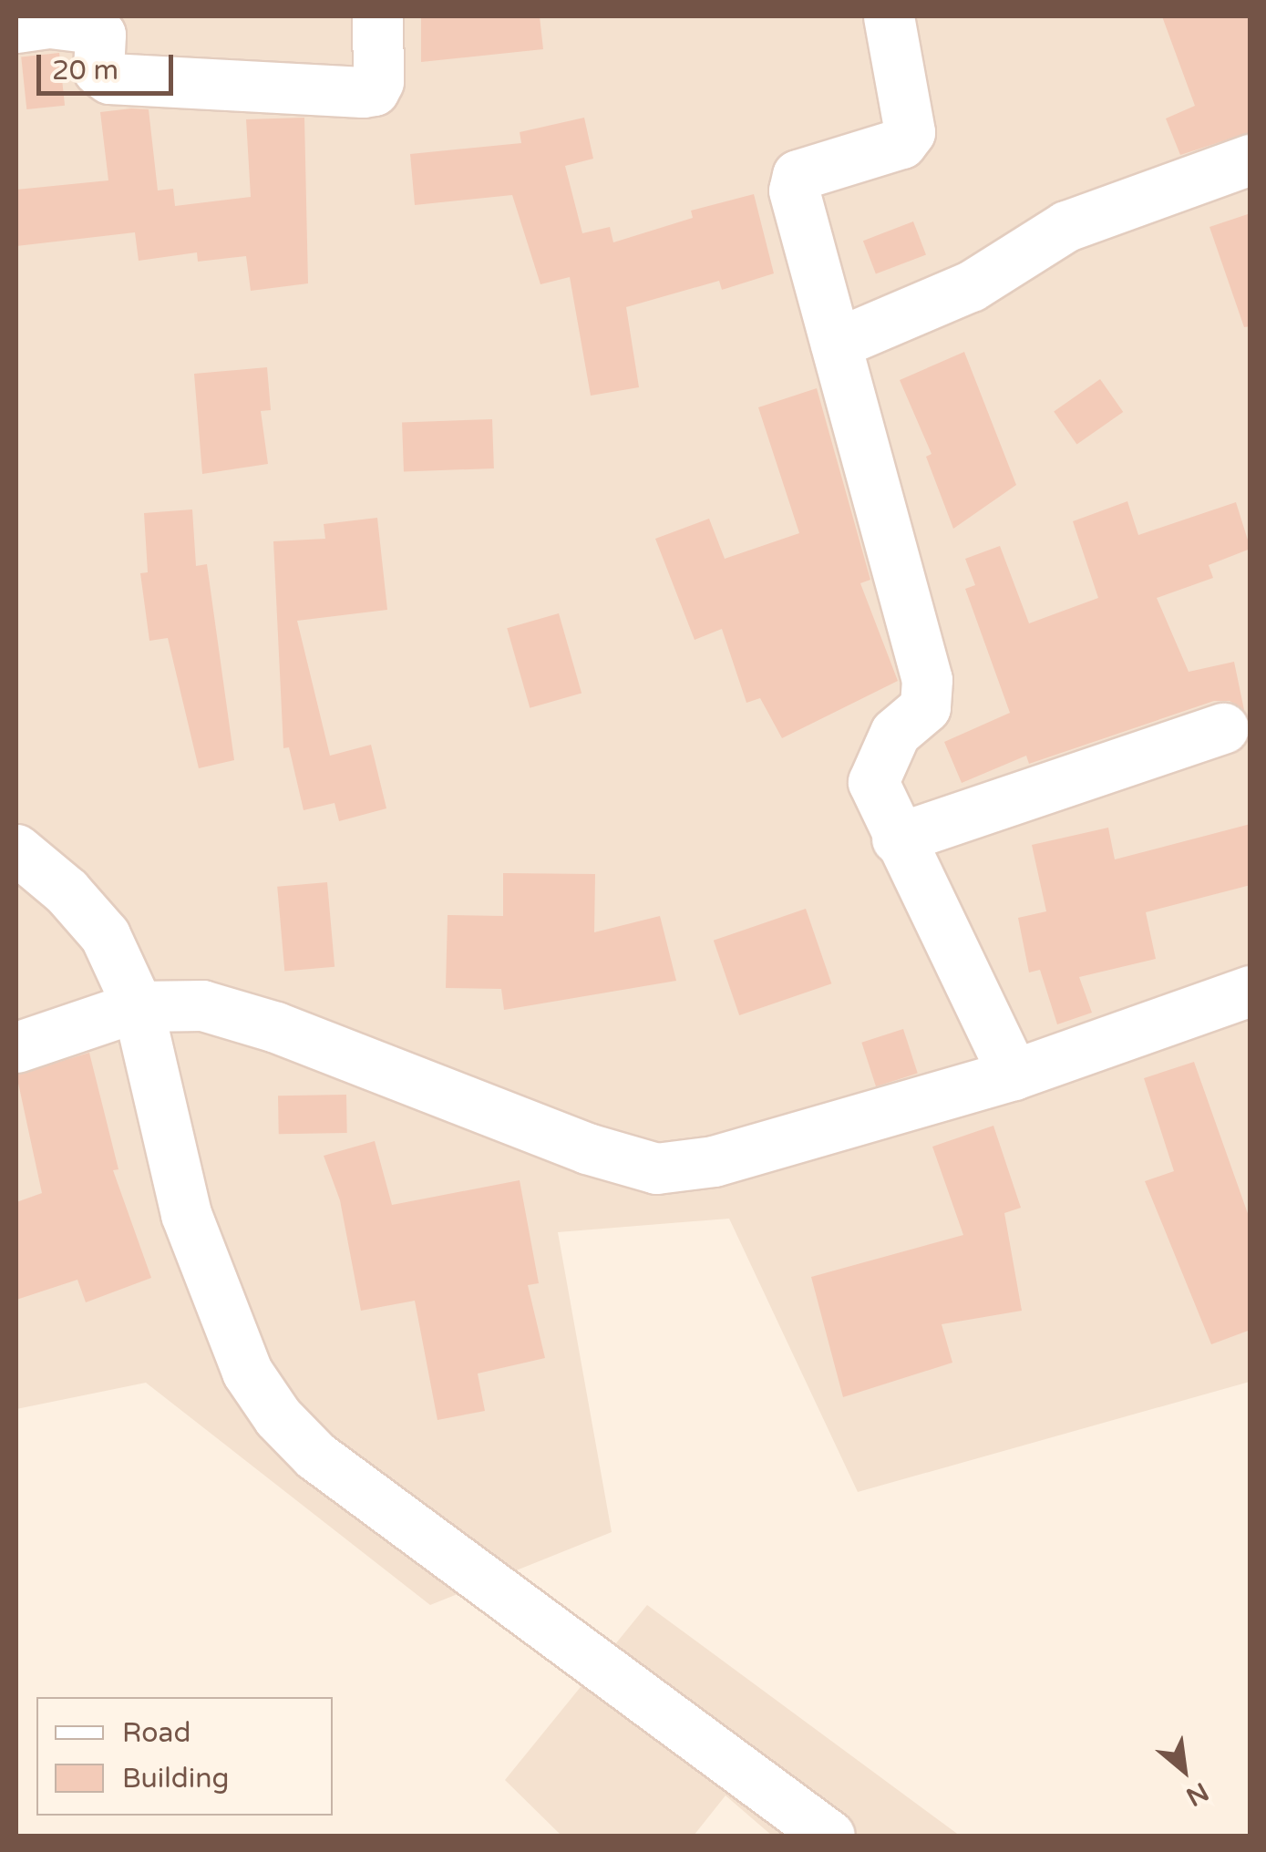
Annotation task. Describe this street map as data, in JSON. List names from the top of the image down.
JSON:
{
  "legend": ["Road", "Building"],
  "scale_bar": "20 m",
  "north": "bottom right"
}
